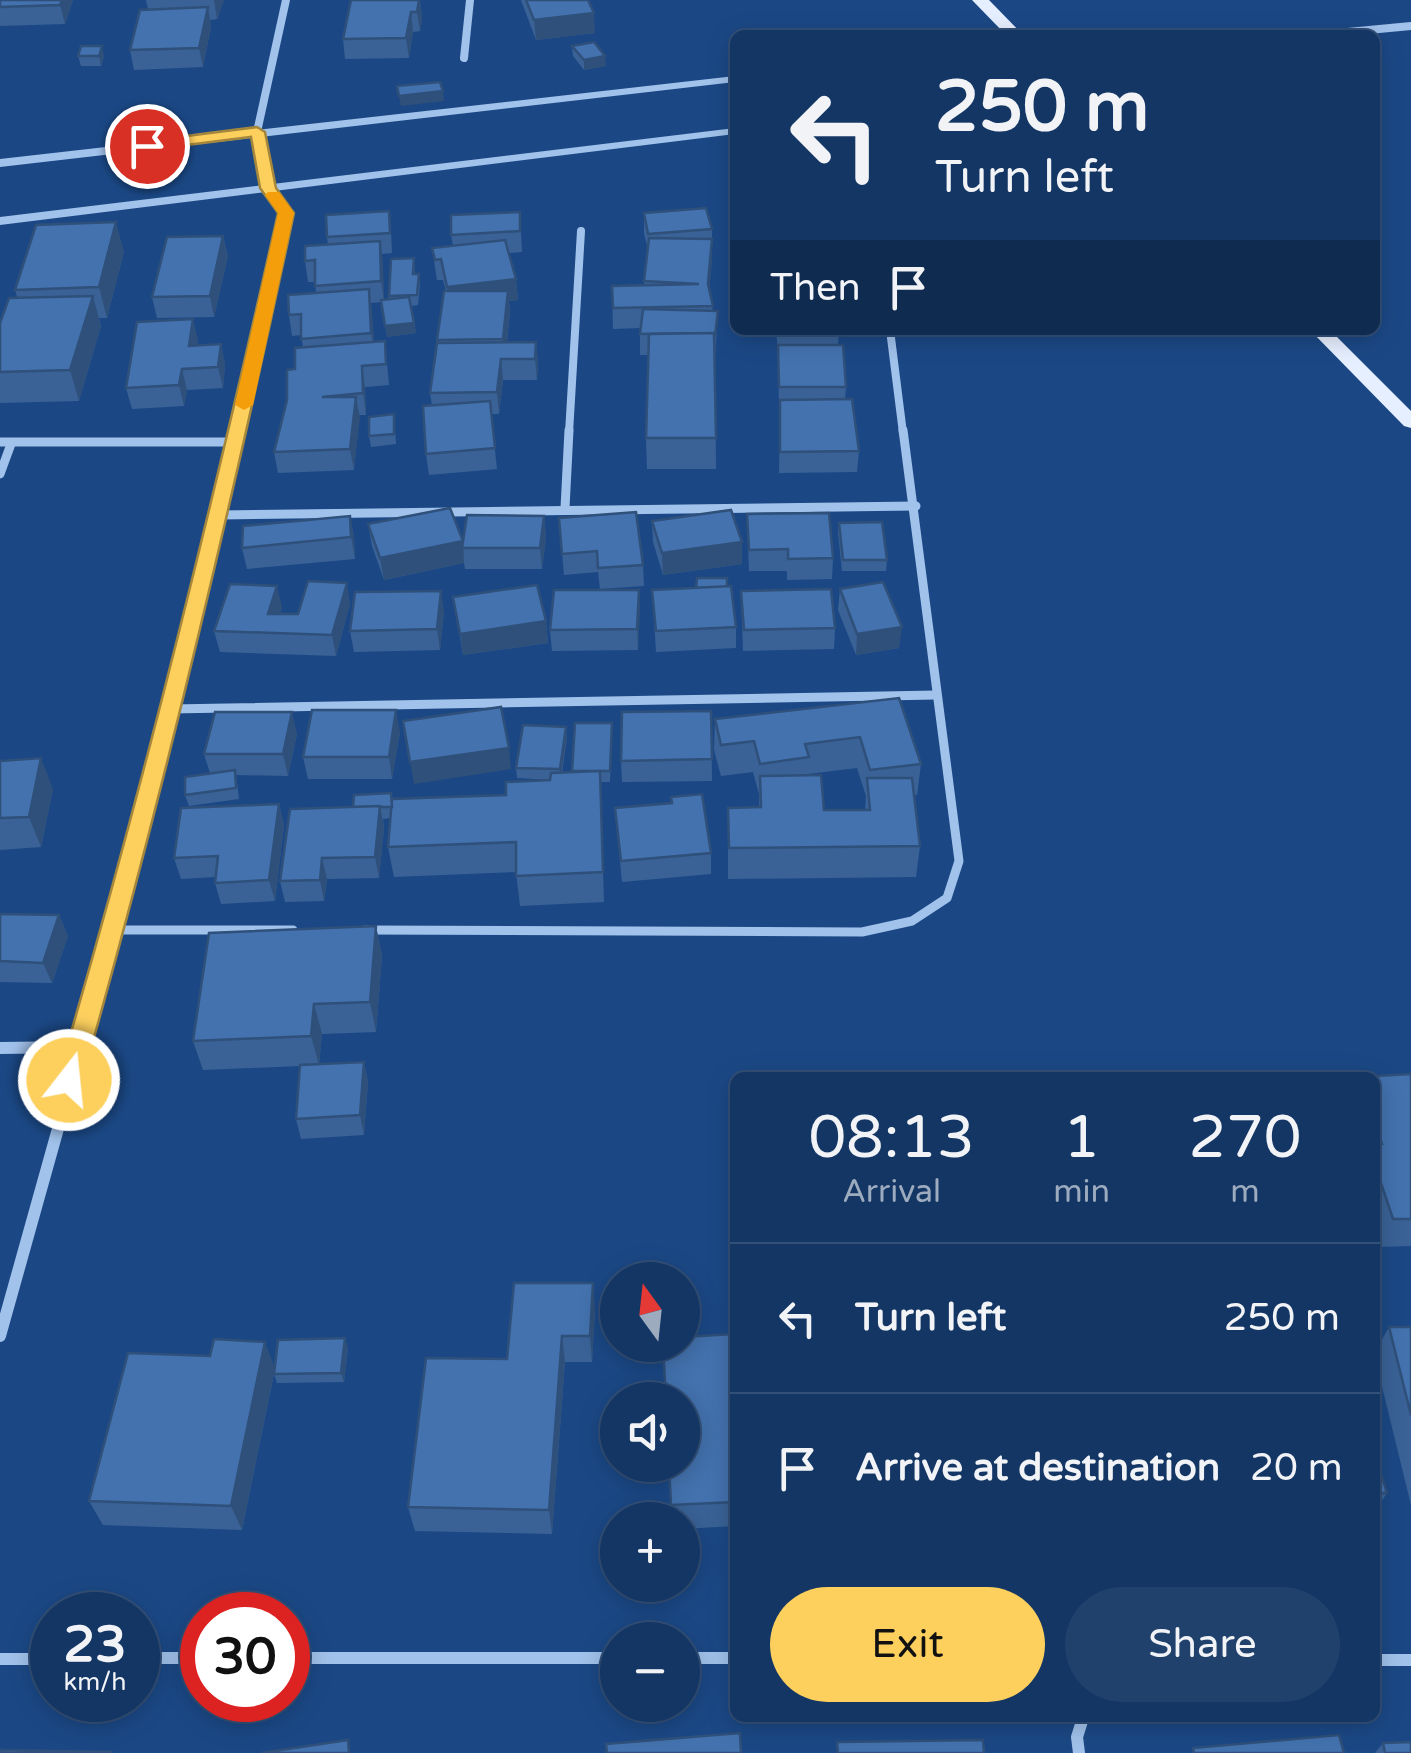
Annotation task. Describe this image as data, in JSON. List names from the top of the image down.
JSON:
{
  "north": "top",
  "page": {
    "turn": ["250 m", "Turn left"],
    "then": "Then",
    "eta": [
      "08:13",
      "Arrival",
      "1",
      "min",
      "270",
      "m"
    ],
    "list": [
      {
        "name": "Turn left",
        "value": "250 m"
      },
      {
        "name": "Arrive at destination",
        "value": "20 m"
      }
    ],
    "map_buttons": ["+", "−"],
    "buttons": ["Exit", "Share"],
    "speed": "23 km/h",
    "limit": "30"
  }
}
